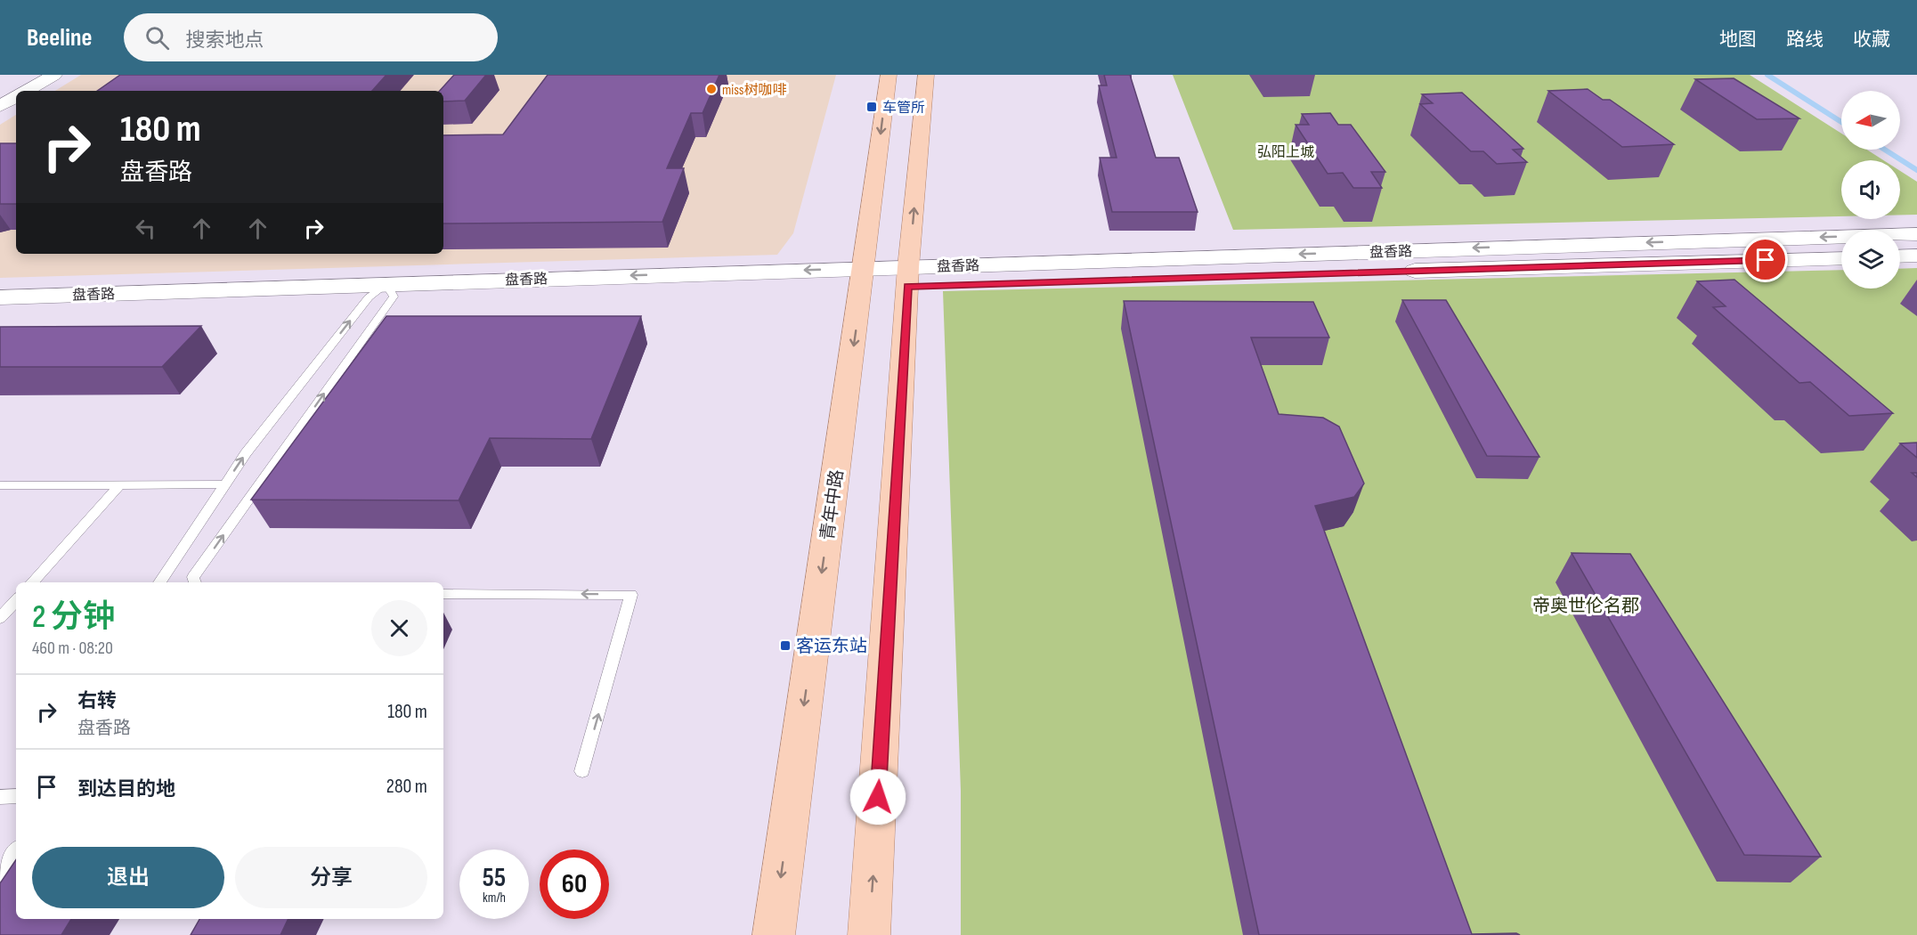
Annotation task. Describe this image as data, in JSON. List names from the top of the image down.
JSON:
{
  "streets": {
    "main road": ["青年中路"],
    "street": ["盘香路"]
  },
  "crossings": [
    ["盘香路", "青年中路"]
  ],
  "parks": ["弘阳上城", "帝奥世伦名郡"],
  "places": {
    "other": ["miss树咖啡"],
    "transit": ["车管所", "客运东站"]
  },
  "north": "left",
  "page": {
    "header": "Beeline",
    "search": "搜索地点",
    "nav": ["地图", "路线", "收藏"],
    "turn": ["180 m", "盘香路"],
    "heading": ["2 分钟", "460 m · 08:20"],
    "list": [
      {
        "name": "右转",
        "note": "盘香路",
        "value": "180 m"
      },
      {
        "name": "到达目的地",
        "value": "280 m"
      }
    ],
    "buttons": ["退出", "分享"],
    "speed": "55 km/h",
    "limit": "60"
  }
}
